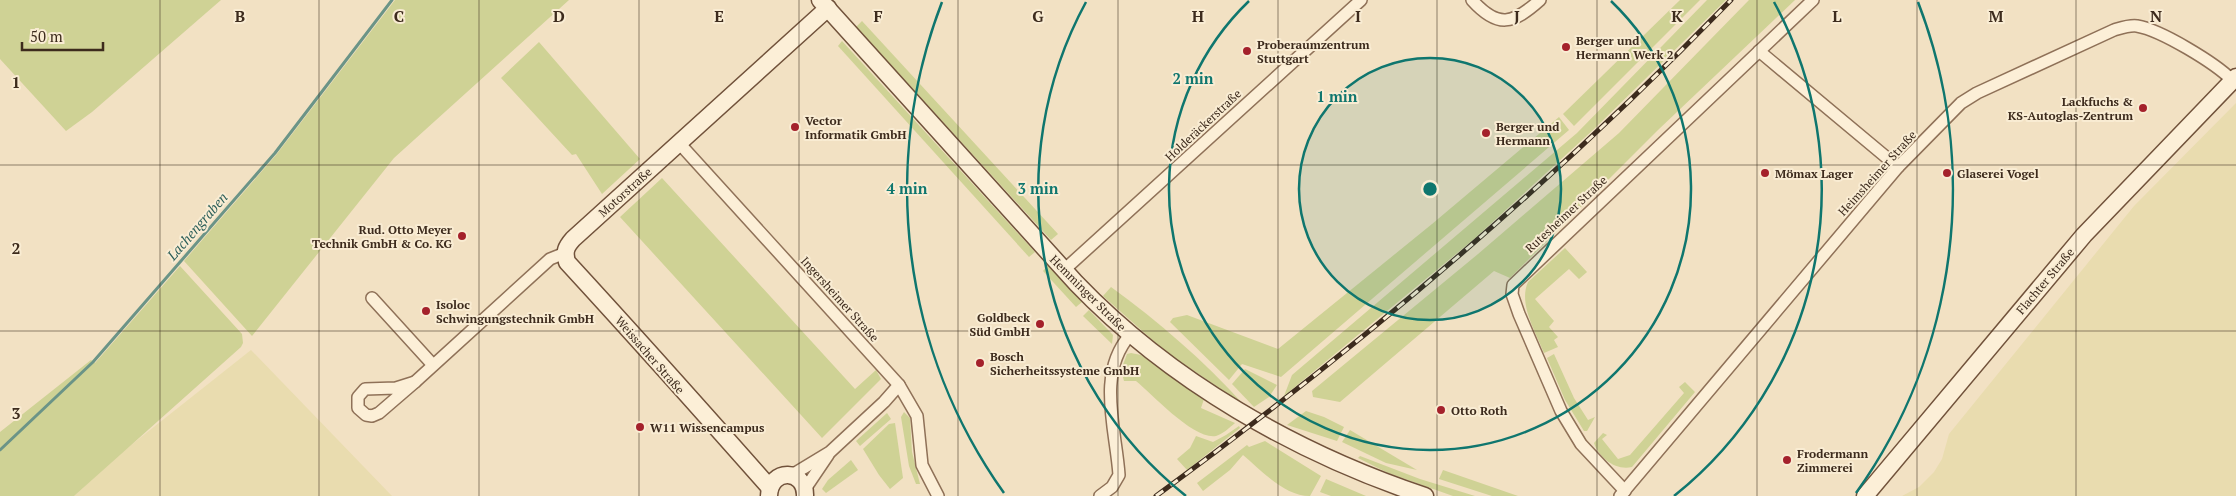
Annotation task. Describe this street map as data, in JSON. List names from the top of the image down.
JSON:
{
  "streets": {
    "main road": [
      "Motorstraße",
      "Flachter Straße",
      "Hemminger Straße",
      "Weissacher Straße"
    ],
    "street": [
      "Holderäckerstraße",
      "Heimsheimer Straße",
      "Rutesheimer Straße",
      "Ingersheimer Straße"
    ]
  },
  "crossings": [
    ["Holderäckerstraße", "Hemminger Straße"],
    ["Heimsheimer Straße", "Rutesheimer Straße"],
    ["Heimsheimer Straße", "Flachter Straße"],
    ["Motorstraße", "Hemminger Straße"],
    ["Motorstraße", "Ingersheimer Straße"],
    ["Motorstraße", "Weissacher Straße"]
  ],
  "water": ["Lachengraben"],
  "places": [
    "Berger und Hermann Werk 2",
    "Proberaumzentrum Stuttgart",
    "Lackfuchs & KS-Autoglas-Zentrum",
    "Vector Informatik GmbH",
    "Berger und Hermann",
    "Mömax Lager",
    "Glaserei Vogel",
    "Rud. Otto Meyer Technik GmbH & Co. KG",
    "Isoloc Schwingungstechnik GmbH",
    "Goldbeck Süd GmbH",
    "Bosch Sicherheitssysteme GmbH",
    "Otto Roth",
    "W11 Wissencampus",
    "Frodermann Zimmerei"
  ],
  "scale_bar": "50 m",
  "grid": {
    "columns": [
      "B",
      "C",
      "D",
      "E",
      "F",
      "G",
      "H",
      "I",
      "J",
      "K",
      "L",
      "M",
      "N"
    ],
    "rows": ["1", "2", "3"]
  },
  "rings": [
    "2 min",
    "1 min",
    "3 min",
    "4 min"
  ]
}
